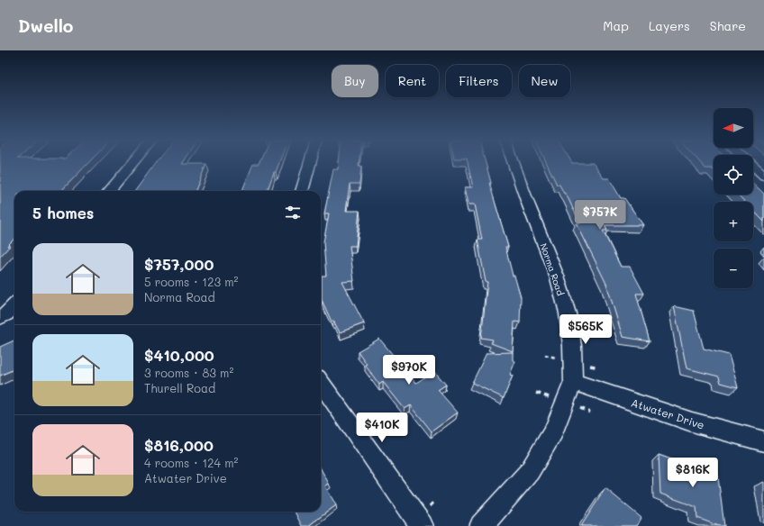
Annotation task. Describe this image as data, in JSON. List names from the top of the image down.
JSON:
{
  "streets": {
    "street": ["Norma Road", "Atwater Drive"]
  },
  "crossings": [
    ["Norma Road", "Atwater Drive"]
  ],
  "north": "left",
  "page": {
    "header": "Dwello",
    "nav": ["Map", "Layers", "Share"],
    "chip": [
      "Buy",
      "Rent",
      "Filters",
      "New"
    ],
    "map_buttons": ["+", "−"],
    "heading": "5 homes",
    "price": [
      "$757K",
      "$565K",
      "$970K",
      "$410K",
      "$816K"
    ],
    "list": [
      {
        "name": "$757,000",
        "note": "5 rooms · 123 m² · Norma Road"
      },
      {
        "name": "$410,000",
        "note": "3 rooms · 83 m² · Thurell Road"
      },
      {
        "name": "$816,000",
        "note": "4 rooms · 124 m² · Atwater Drive"
      }
    ]
  }
}
